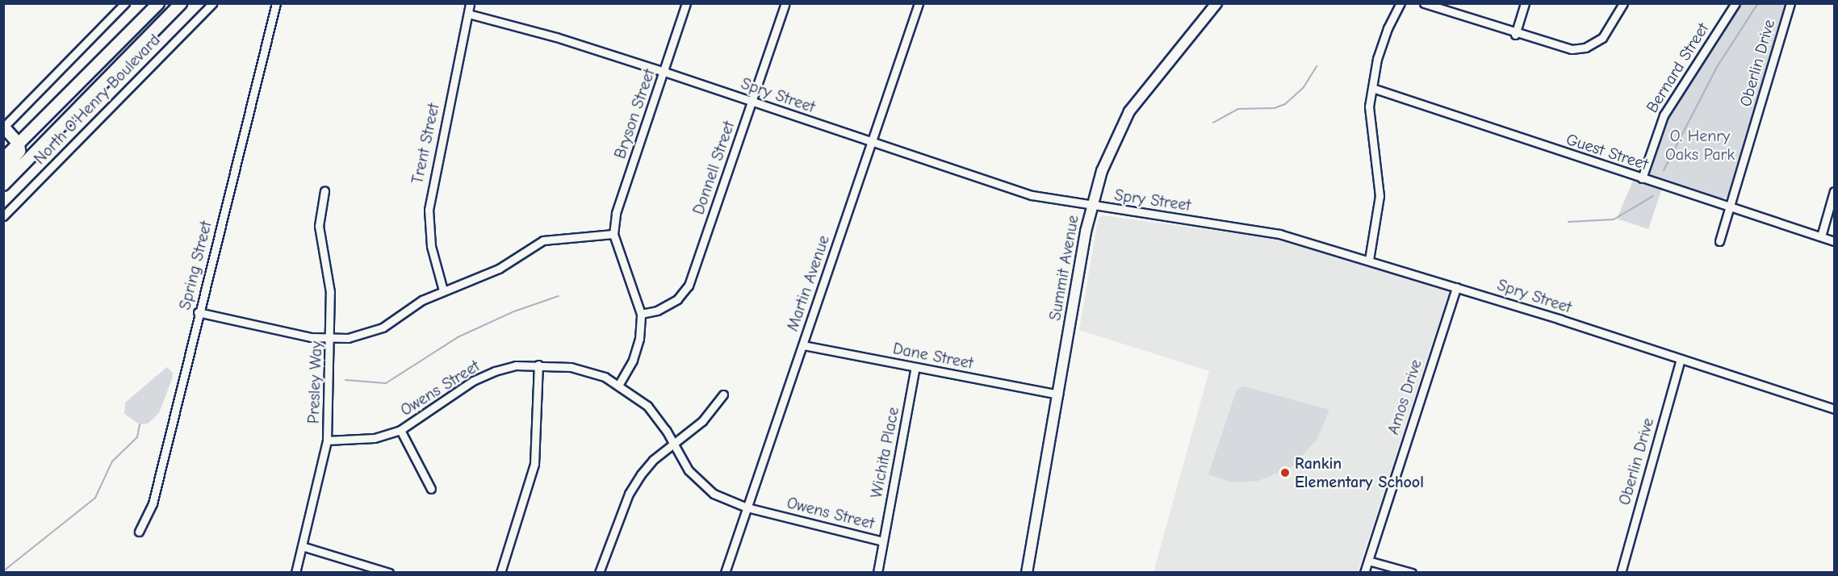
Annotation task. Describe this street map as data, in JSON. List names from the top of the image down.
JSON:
{
  "streets": {
    "highway": ["North O'Henry Boulevard"],
    "main road": ["Summit Avenue"],
    "street": [
      "Oberlin Drive",
      "Bernard Street",
      "Spry Street",
      "Bryson Street",
      "Trent Street",
      "Guest Street",
      "Donnell Street",
      "Spring Street",
      "Martin Avenue",
      "Dane Street",
      "Presley Way",
      "Owens Street",
      "Amos Drive",
      "Wichita Place"
    ]
  },
  "crossings": [
    ["Oberlin Drive", "Spry Street"],
    ["Oberlin Drive", "Guest Street"],
    ["Bernard Street", "Guest Street"],
    ["Spry Street", "Bryson Street"],
    ["Spry Street", "Trent Street"],
    ["Spry Street", "Donnell Street"],
    ["Spry Street", "Summit Avenue"],
    ["Spry Street", "Martin Avenue"],
    ["Spry Street", "Amos Drive"],
    ["Summit Avenue", "Dane Street"],
    ["Martin Avenue", "Dane Street"],
    ["Martin Avenue", "Owens Street"],
    ["Dane Street", "Wichita Place"],
    ["Presley Way", "Owens Street"],
    ["Owens Street", "Wichita Place"]
  ],
  "parks": ["O. Henry Oaks Park"],
  "places": ["Rankin Elementary School"]
}
